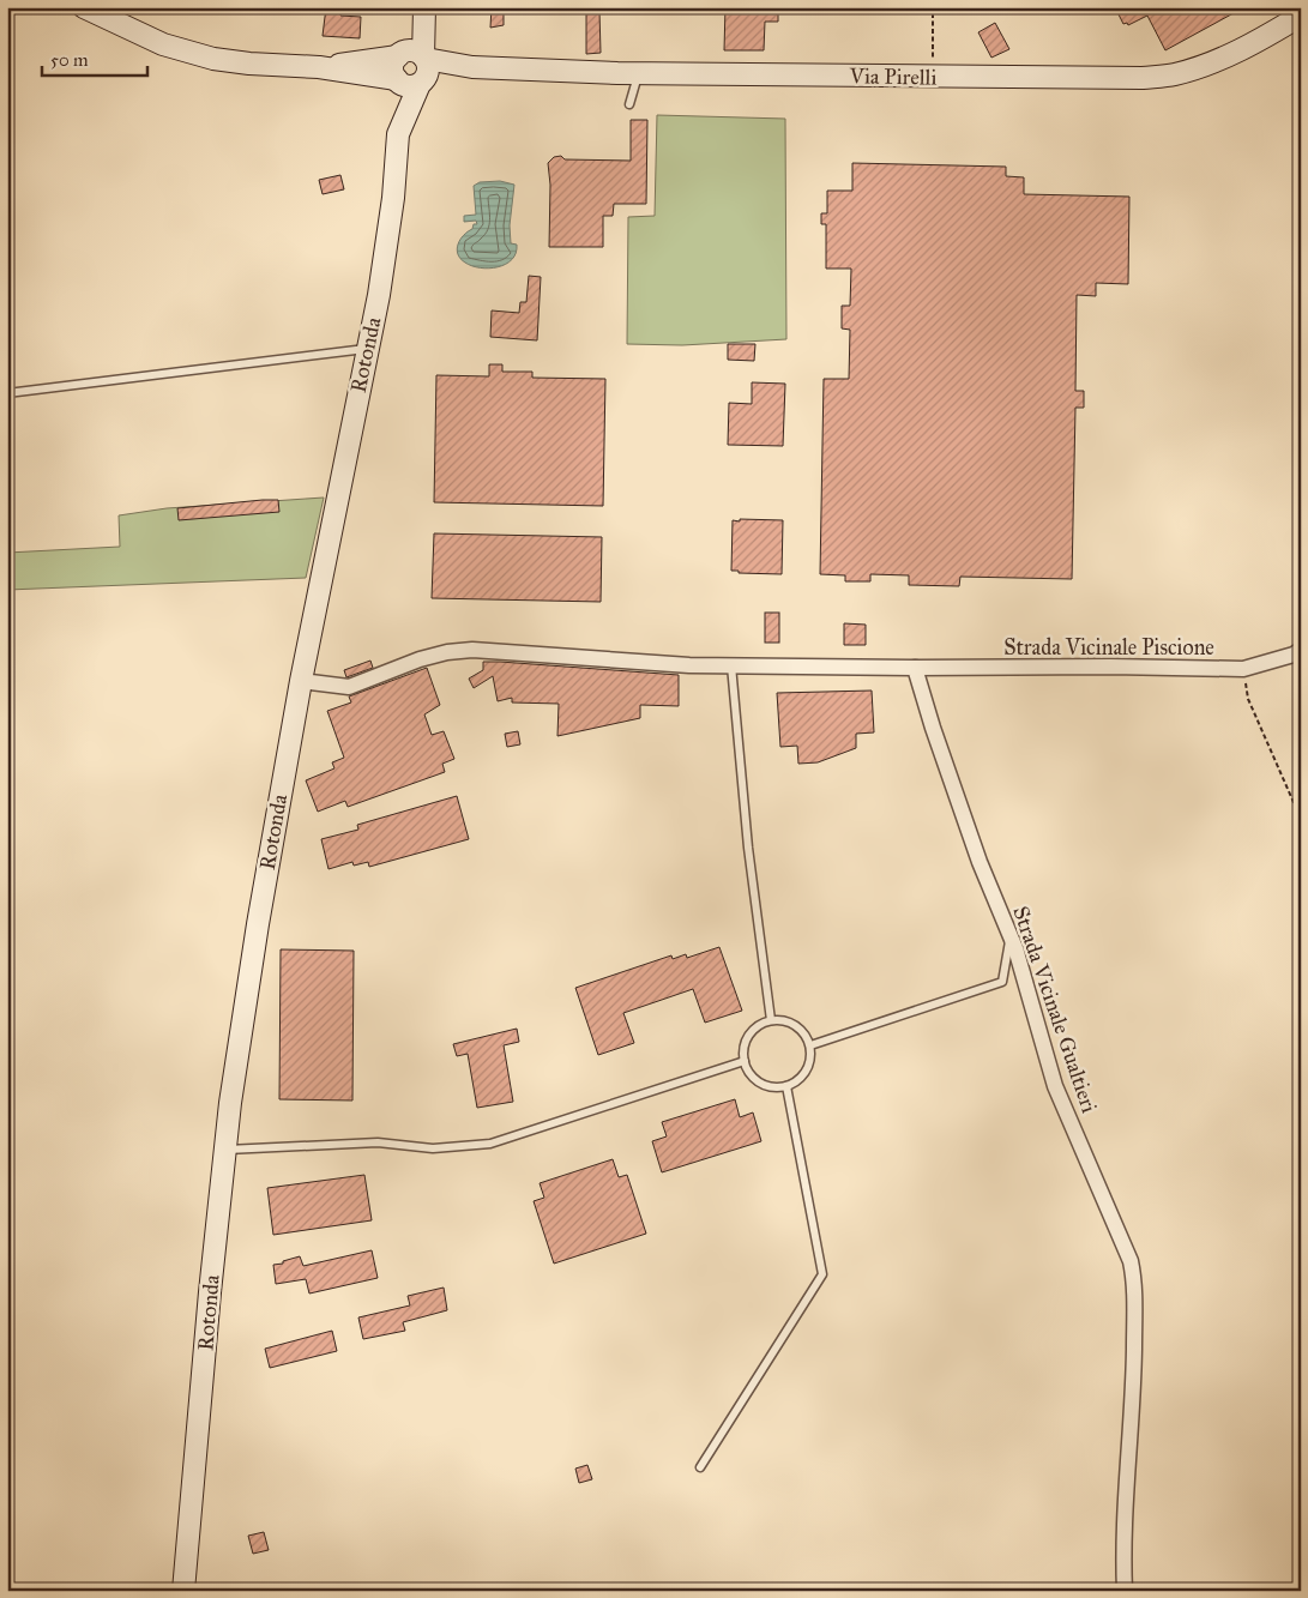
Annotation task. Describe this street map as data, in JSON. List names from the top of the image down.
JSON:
{
  "streets": {
    "main road": ["Via Pirelli", "Rotonda"],
    "street": ["Strada Vicinale Piscione", "Strada Vicinale Gualtieri"]
  },
  "crossings": [
    ["Via Pirelli", "Rotonda"],
    ["Strada Vicinale Piscione", "Strada Vicinale Gualtieri"]
  ],
  "scale_bar": "50 m"
}
